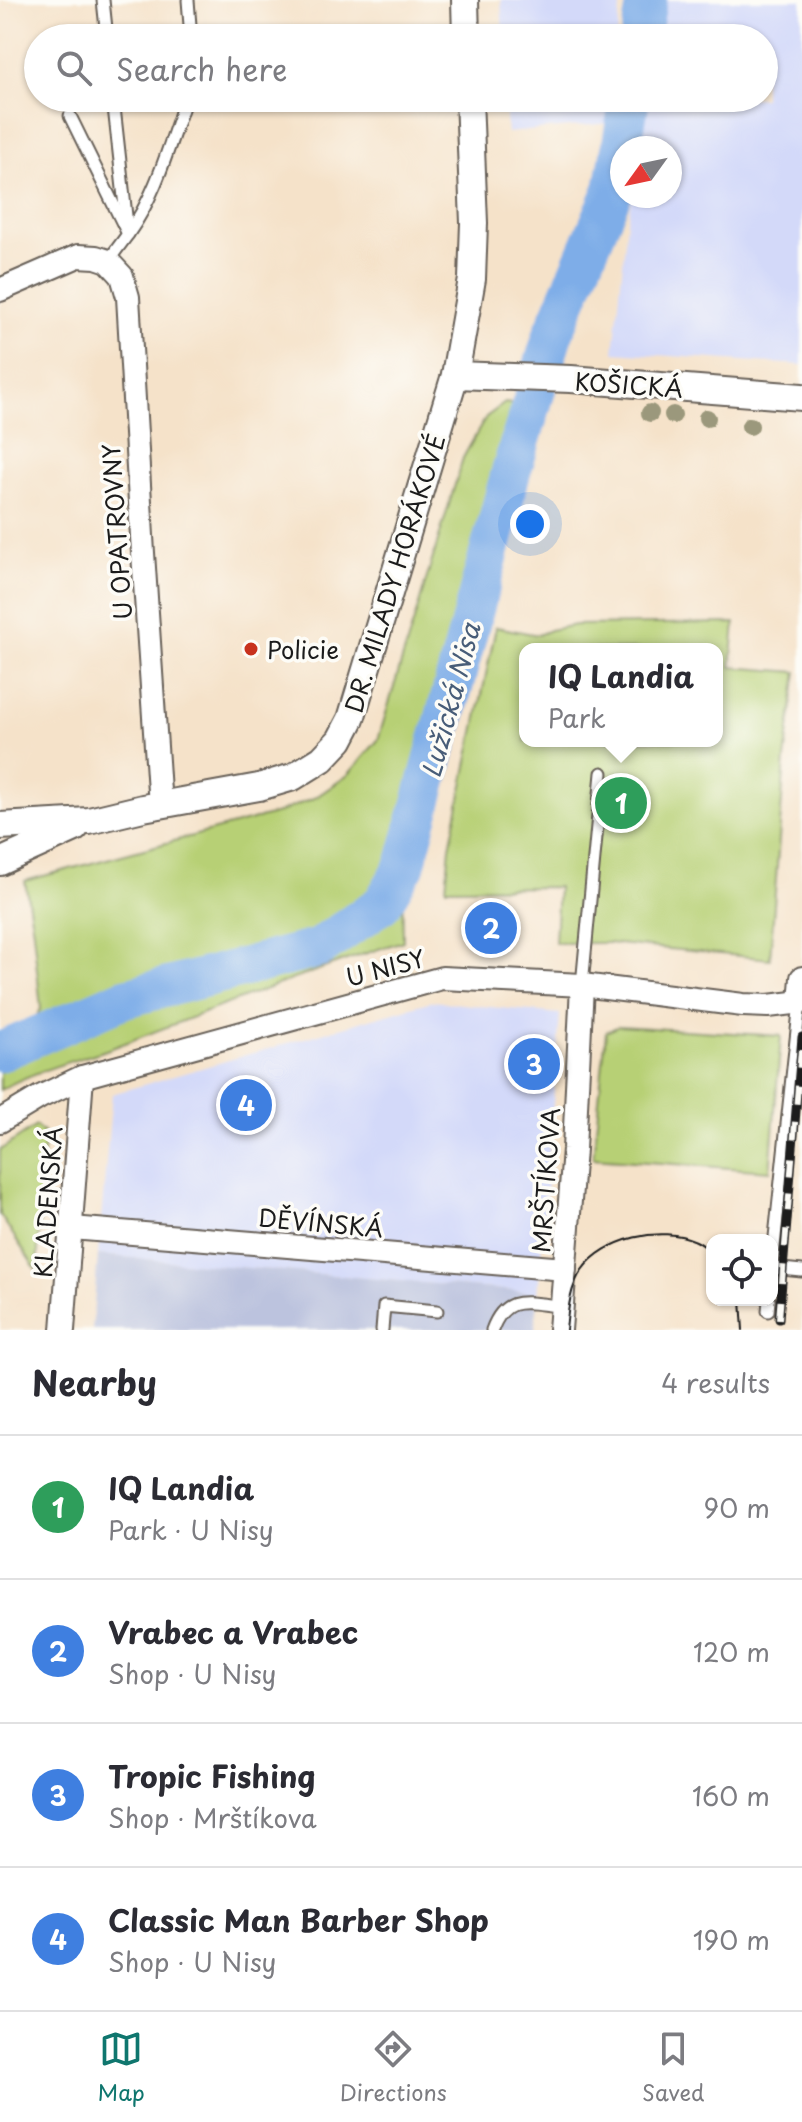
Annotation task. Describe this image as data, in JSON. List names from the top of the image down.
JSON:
{
  "streets": {
    "street": [
      "KOŠICKÁ",
      "U OPATROVNY",
      "DR. MILADY HORÁKOVÉ",
      "U NISY",
      "MRŠTÍKOVA",
      "KLADENSKÁ",
      "DĚVÍNSKÁ"
    ]
  },
  "crossings": [
    ["KOŠICKÁ", "DR. MILADY HORÁKOVÉ"],
    ["U OPATROVNY", "DR. MILADY HORÁKOVÉ"],
    ["U NISY", "MRŠTÍKOVA"],
    ["U NISY", "KLADENSKÁ"],
    ["MRŠTÍKOVA", "DĚVÍNSKÁ"],
    ["KLADENSKÁ", "DĚVÍNSKÁ"]
  ],
  "water": ["Lužická Nisa"],
  "places": ["Policie"],
  "north": "bottom left",
  "page": {
    "search": "Search here",
    "popup": ["IQ Landia", "Park"],
    "pins": [
      "1",
      "2",
      "3",
      "4"
    ],
    "heading": ["Nearby", "4 results"],
    "list": [
      {
        "mark": "1",
        "name": "IQ Landia",
        "note": "Park · U Nisy",
        "value": "90 m"
      },
      {
        "mark": "2",
        "name": "Vrabec a Vrabec",
        "note": "Shop · U Nisy",
        "value": "120 m"
      },
      {
        "mark": "3",
        "name": "Tropic Fishing",
        "note": "Shop · Mrštíkova",
        "value": "160 m"
      },
      {
        "mark": "4",
        "name": "Classic Man Barber Shop",
        "note": "Shop · U Nisy",
        "value": "190 m"
      }
    ],
    "nav": ["Map", "Directions", "Saved"]
  }
}
